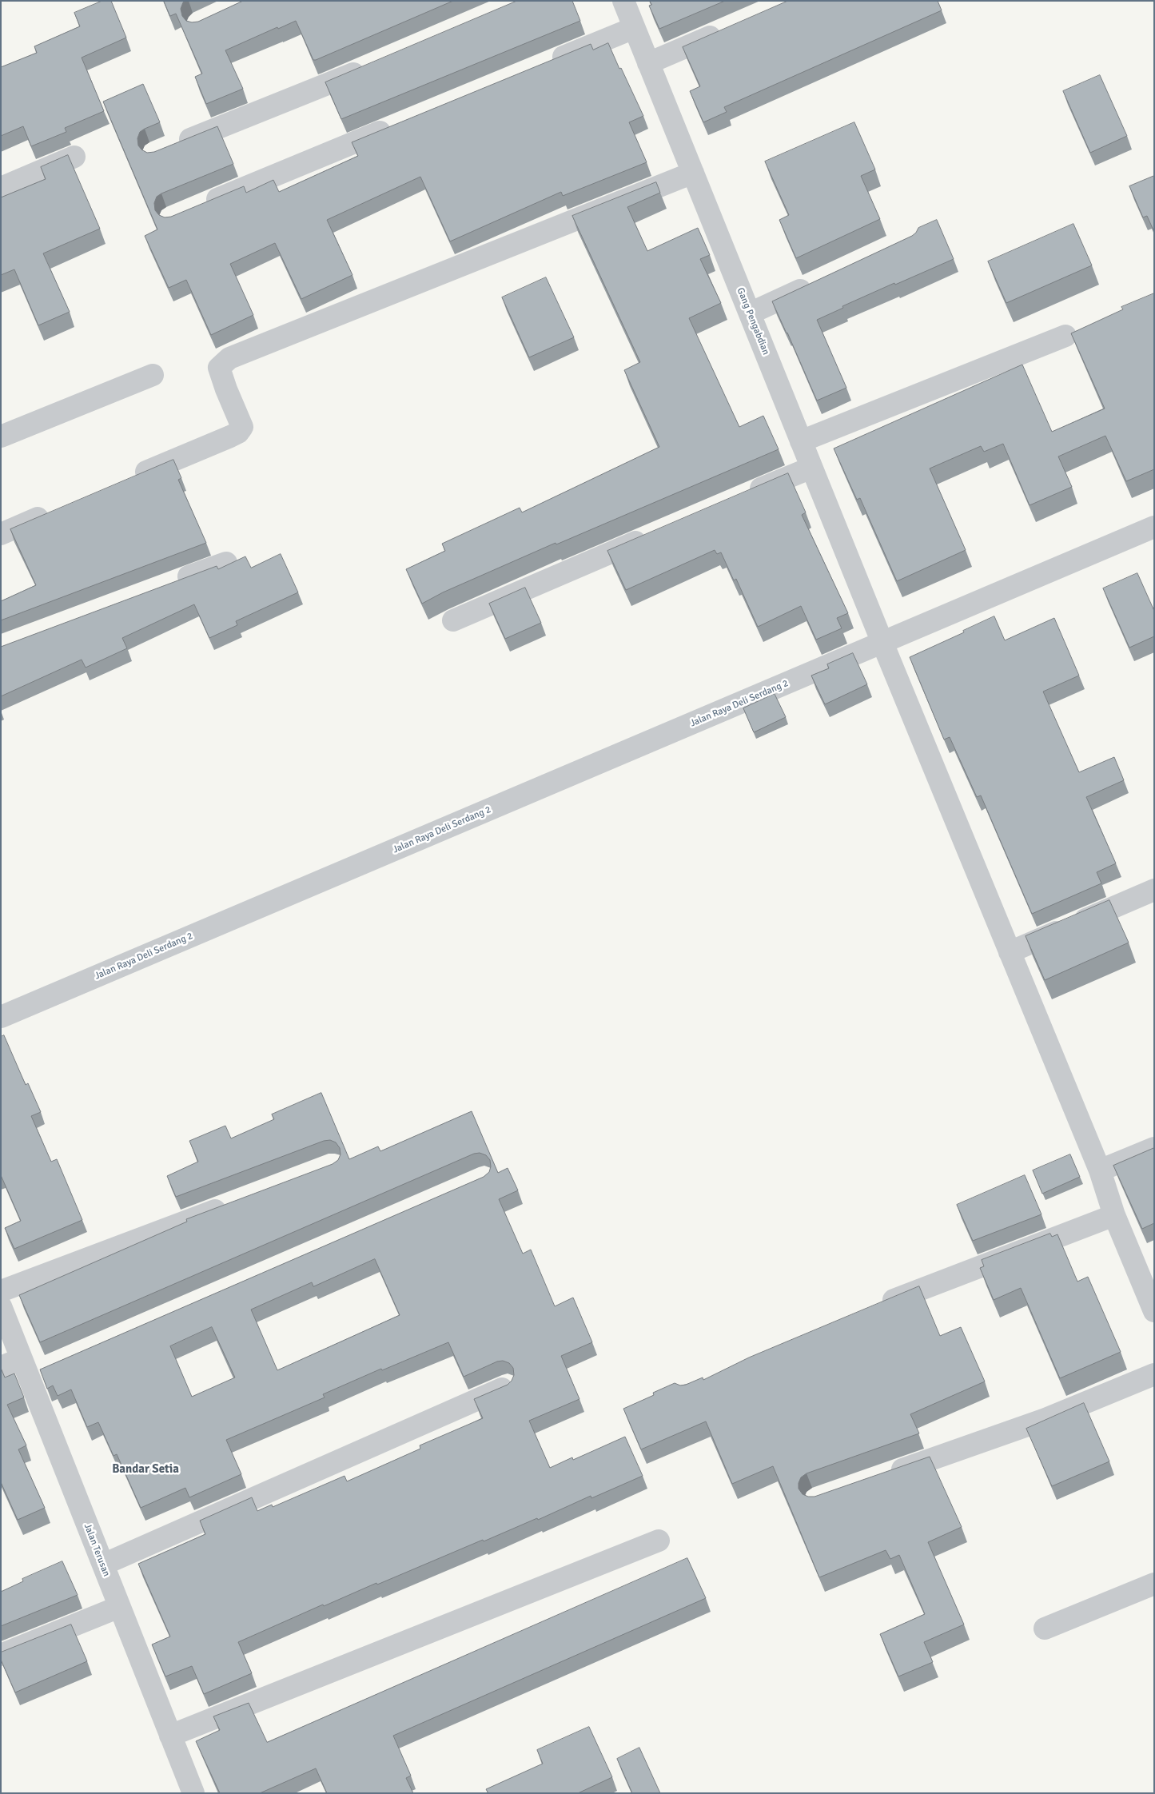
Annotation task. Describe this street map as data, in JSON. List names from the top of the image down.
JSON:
{
  "streets": {
    "street": ["Gang Pengabdian", "Jalan Raya Deli Serdang 2", "Jalan Terusan"]
  },
  "crossings": [
    ["Gang Pengabdian", "Jalan Raya Deli Serdang 2"]
  ],
  "districts": ["Bandar Setia"]
}
